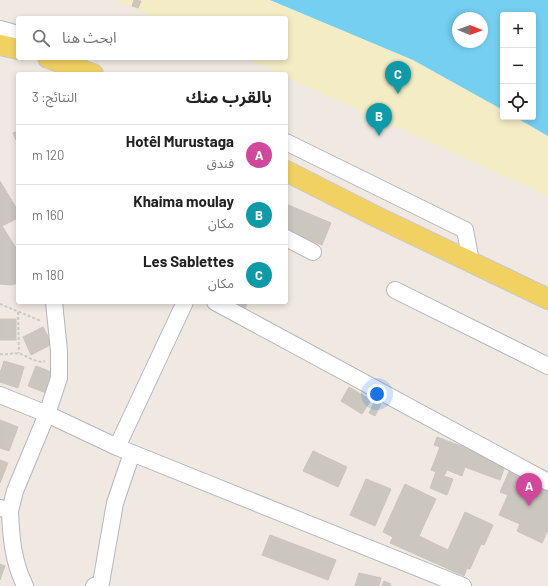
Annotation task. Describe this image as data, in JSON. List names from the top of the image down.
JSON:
{
  "north": "right",
  "page": {
    "map_buttons": ["+", "−"],
    "search": "ابحث هنا",
    "pins": ["C", "B", "A"],
    "heading": ["بالقرب منك", "النتائج: 3"],
    "list": [
      {
        "mark": "A",
        "name": "Hotêl Murustaga",
        "note": "فندق",
        "value": "120 m"
      },
      {
        "mark": "B",
        "name": "Khaima moulay",
        "note": "مكان",
        "value": "160 m"
      },
      {
        "mark": "C",
        "name": "Les Sablettes",
        "note": "مكان",
        "value": "180 m"
      }
    ]
  }
}
